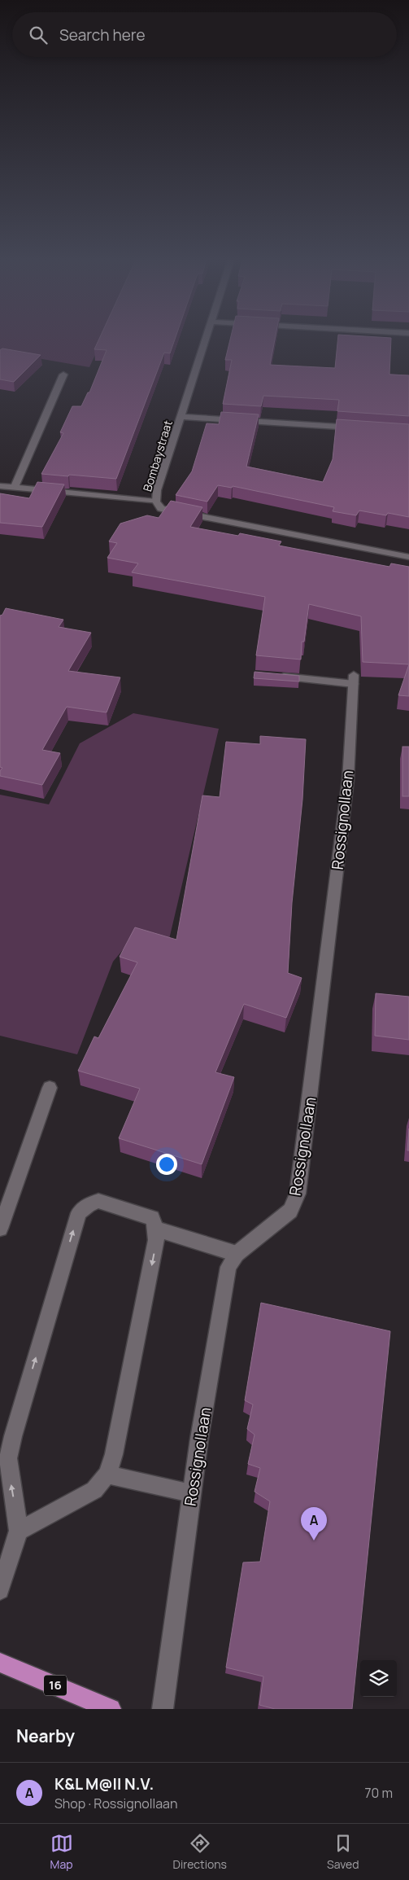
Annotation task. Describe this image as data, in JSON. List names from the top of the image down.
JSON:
{
  "streets": {
    "main road": ["16"],
    "street": ["Bombaystraat", "Rossignollaan"]
  },
  "page": {
    "search": "Search here",
    "pins": "A",
    "heading": "Nearby",
    "list": [
      {
        "mark": "A",
        "name": "K&L M@ll N.V.",
        "note": "Shop · Rossignollaan",
        "value": "70 m"
      }
    ],
    "nav": ["Map", "Directions", "Saved"]
  }
}
